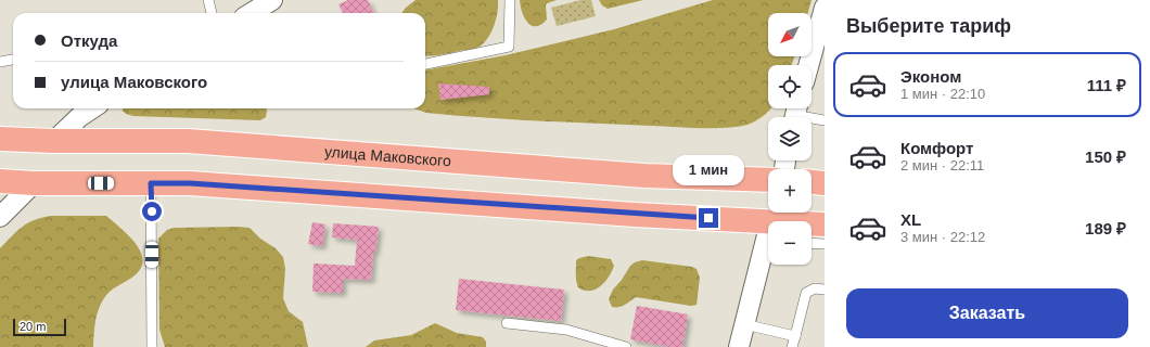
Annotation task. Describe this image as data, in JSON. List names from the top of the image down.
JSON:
{
  "streets": {
    "highway": ["улица Маковского"]
  },
  "scale_bar": "20 m",
  "north": "bottom left",
  "page": {
    "heading": "Выберите тариф",
    "map_buttons": ["+", "−"],
    "banner": ["Откуда", "улица Маковского"],
    "list": [
      {
        "name": "Эконом",
        "note": "1 мин · 22:10",
        "value": "111 ₽"
      },
      {
        "name": "Комфорт",
        "note": "2 мин · 22:11",
        "value": "150 ₽"
      },
      {
        "name": "XL",
        "note": "3 мин · 22:12",
        "value": "189 ₽"
      }
    ],
    "bubble": "1 мин",
    "buttons": "Заказать",
    "scale": "20 m"
  }
}
